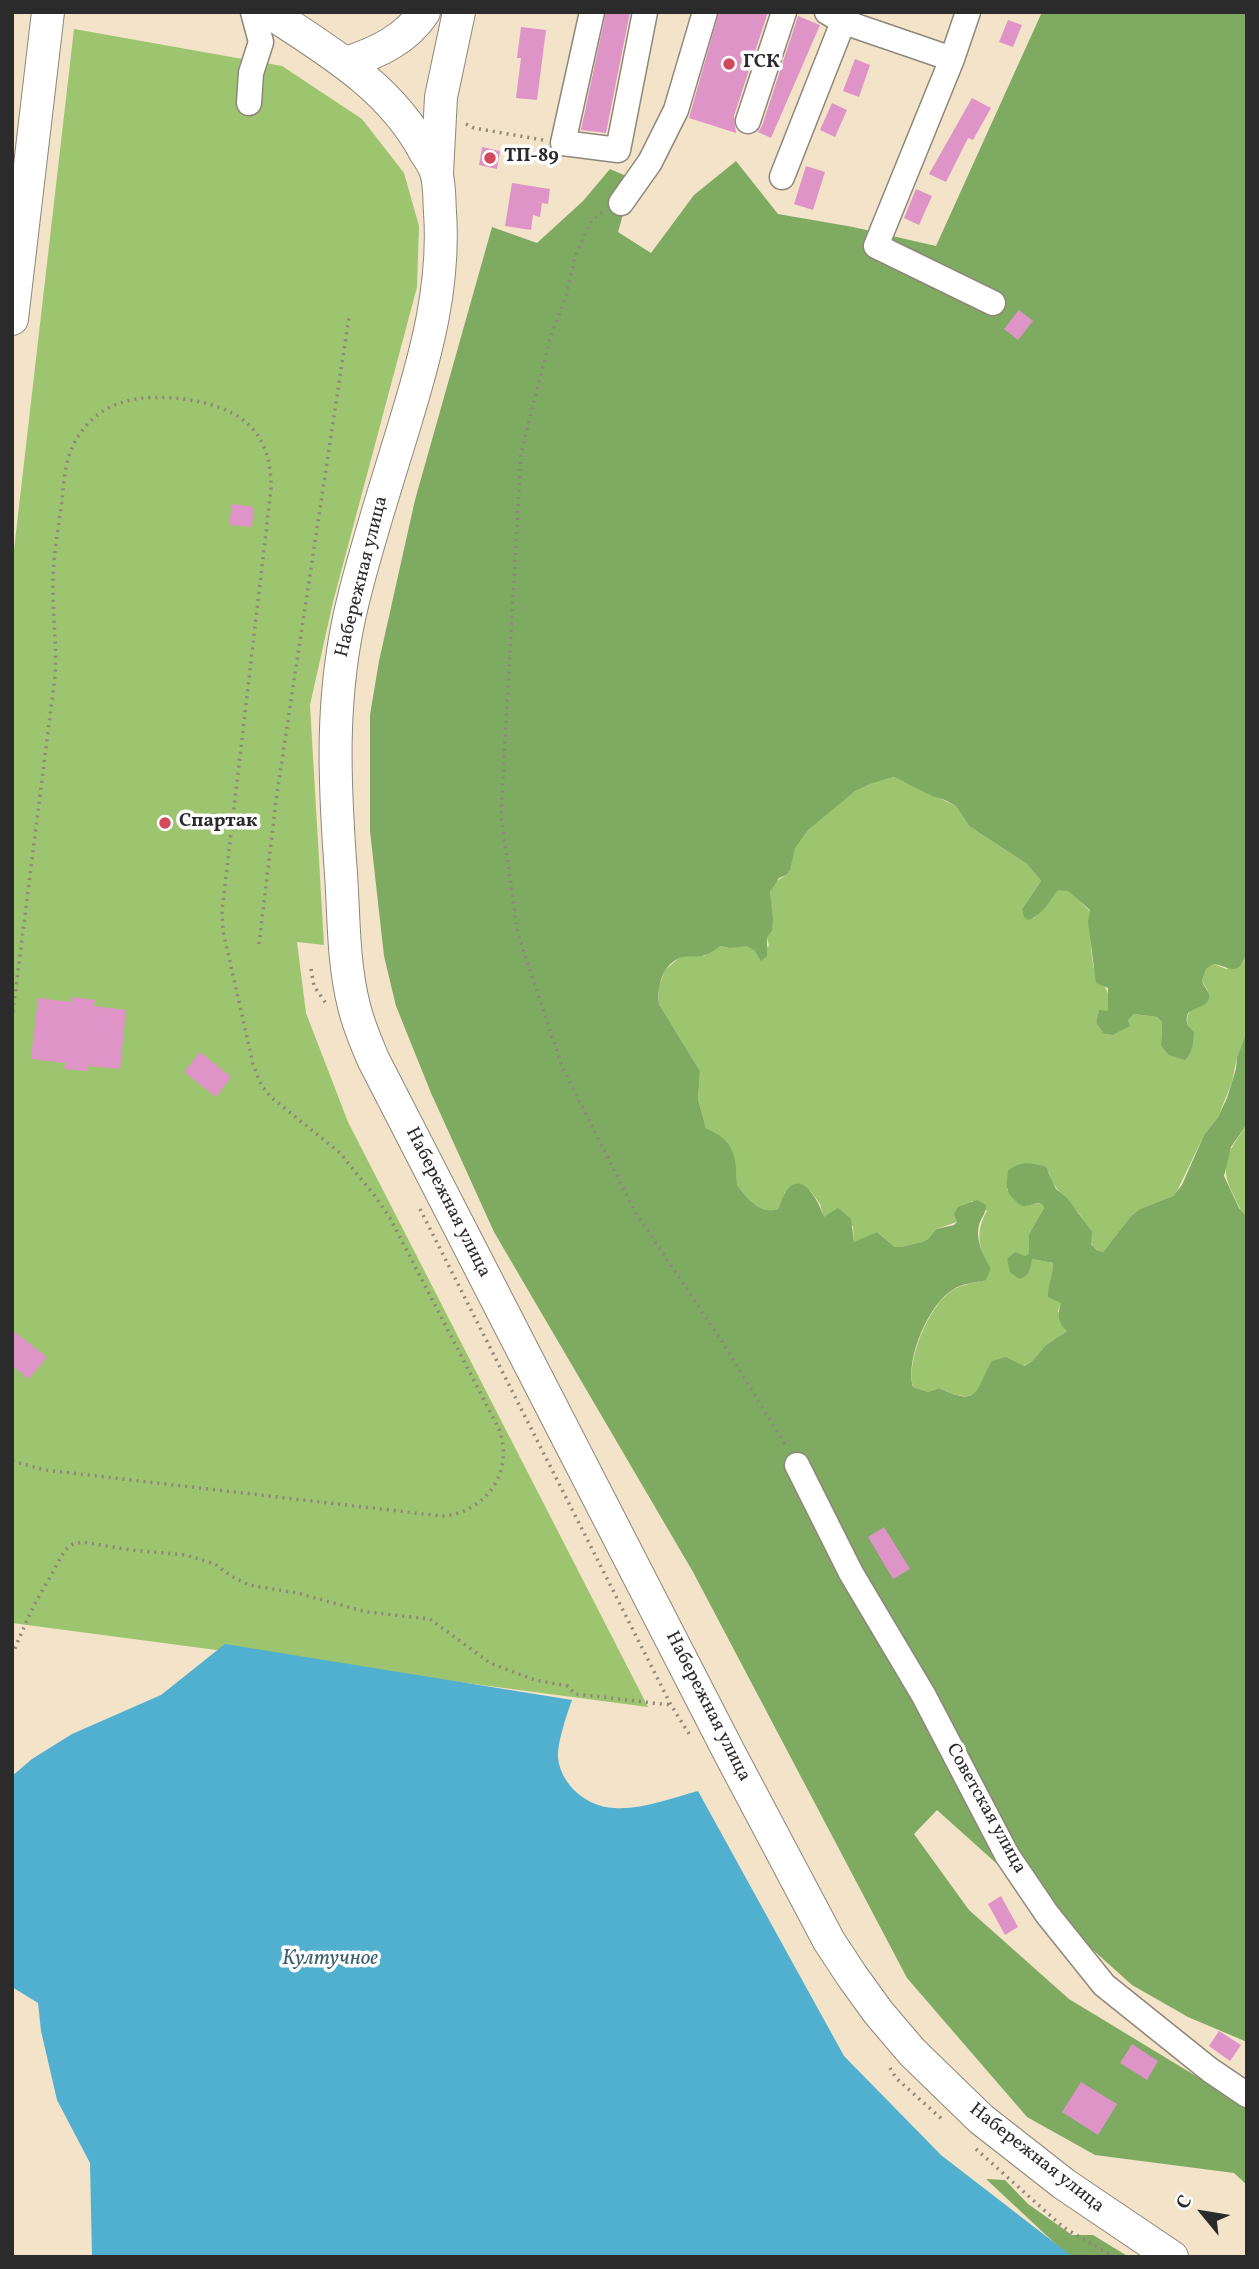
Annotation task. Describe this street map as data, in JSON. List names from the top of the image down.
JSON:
{
  "streets": {
    "main road": ["Набережная улица"],
    "street": ["Советская улица"]
  },
  "water": ["Култучное"],
  "places": ["ГСК", "ТП-89", "Спартак"],
  "north": "top left"
}
